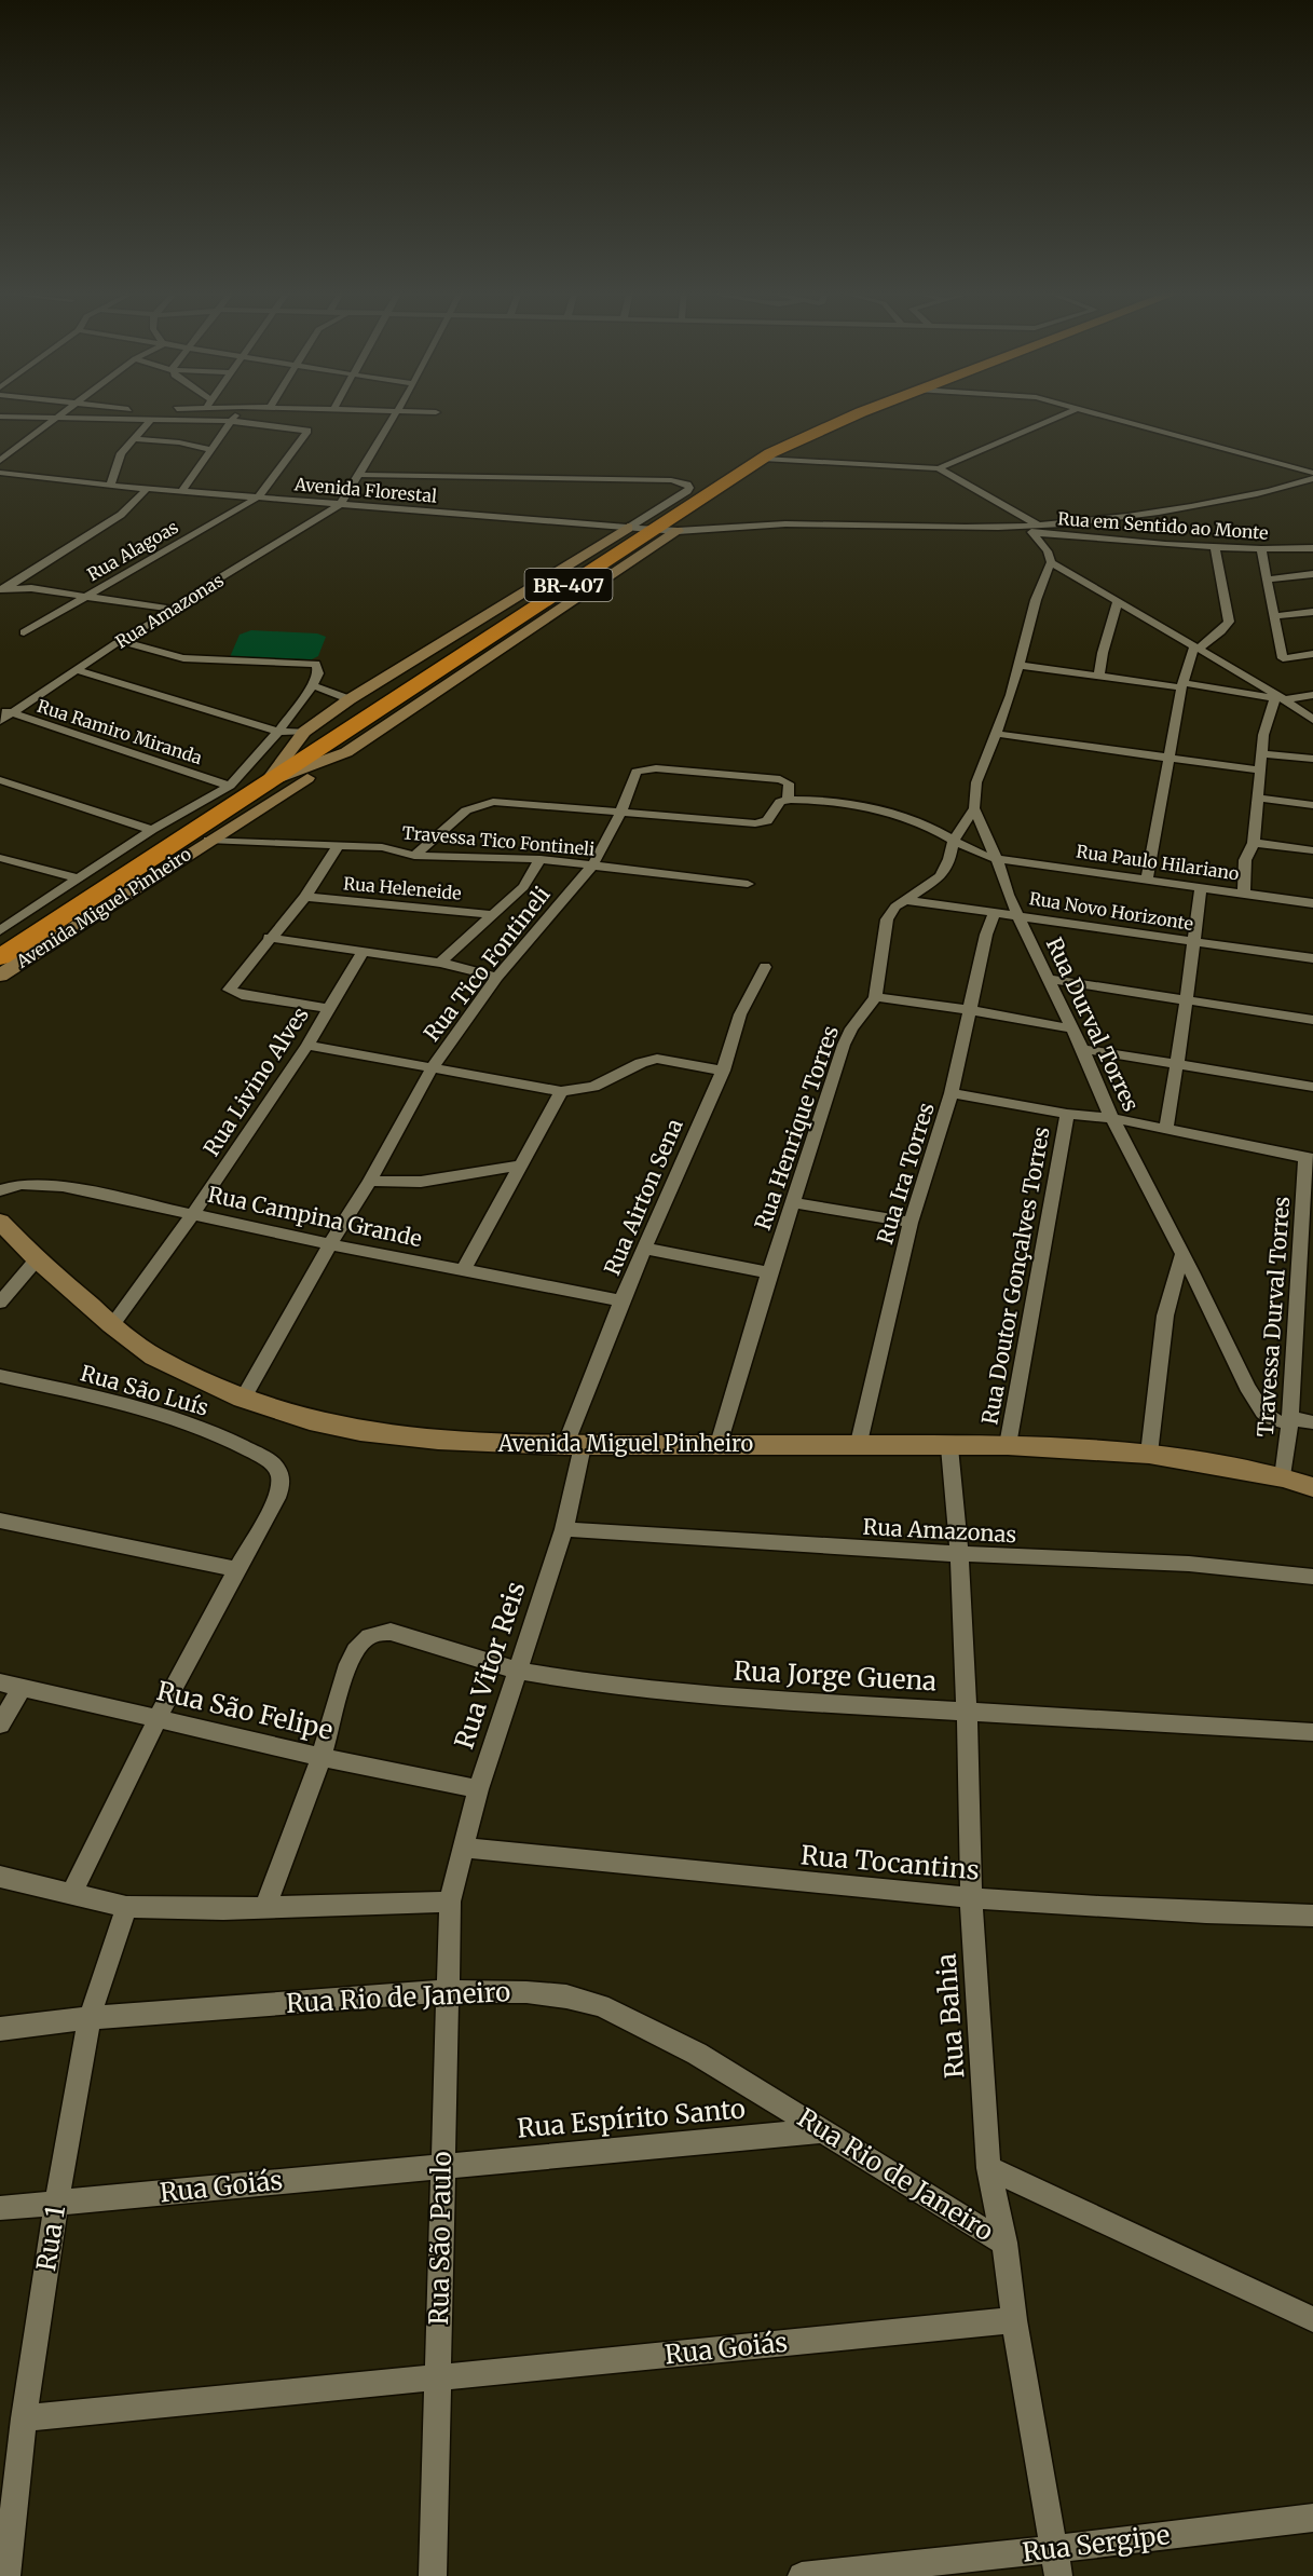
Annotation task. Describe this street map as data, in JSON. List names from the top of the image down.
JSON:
{
  "streets": {
    "highway": ["BR-407"],
    "street": [
      "Avenida Florestal",
      "Rua em Sentido ao Monte",
      "Rua Alagoas",
      "Rua Amazonas",
      "Rua Ramiro Miranda",
      "Travessa Tico Fontineli",
      "Rua Paulo Hilariano",
      "Rua Heleneide",
      "Avenida Miguel Pinheiro",
      "Rua Novo Horizonte",
      "Rua Tico Fontineli",
      "Rua Durval Torres",
      "Rua Livino Alves",
      "Rua Henrique Torres",
      "Rua Ira Torres",
      "Rua Airton Sena",
      "Rua Campina Grande",
      "Rua Doutor Gonçalves Torres",
      "Travessa Durval Torres",
      "Rua São Luís",
      "Rua Vitor Reis",
      "Rua Jorge Guena",
      "Rua São Felipe",
      "Rua Tocantins",
      "Rua Rio de Janeiro",
      "Rua Bahia",
      "Rua Espírito Santo",
      "Rua Goiás",
      "Rua 1",
      "Rua São Paulo",
      "Rua Sergipe"
    ]
  },
  "crossings": [
    ["Avenida Florestal", "Rua em Sentido ao Monte"],
    ["Avenida Florestal", "Rua Alagoas"],
    ["Avenida Florestal", "BR-407"],
    ["Avenida Florestal", "Rua Amazonas"],
    ["Rua Amazonas", "Rua Ramiro Miranda"],
    ["Rua Amazonas", "Rua Vitor Reis"],
    ["Rua Amazonas", "Rua Bahia"],
    ["Travessa Tico Fontineli", "Avenida Miguel Pinheiro"],
    ["Travessa Tico Fontineli", "Rua Tico Fontineli"],
    ["Rua Paulo Hilariano", "Rua Tico Fontineli"],
    ["Rua Paulo Hilariano", "Rua Durval Torres"],
    ["Rua Paulo Hilariano", "Rua Henrique Torres"],
    ["Avenida Miguel Pinheiro", "Rua Tico Fontineli"],
    ["Avenida Miguel Pinheiro", "Rua Livino Alves"],
    ["Avenida Miguel Pinheiro", "Rua Henrique Torres"],
    ["Avenida Miguel Pinheiro", "Rua Ira Torres"],
    ["Avenida Miguel Pinheiro", "Rua Airton Sena"],
    ["Avenida Miguel Pinheiro", "Rua Doutor Gonçalves Torres"],
    ["Avenida Miguel Pinheiro", "Travessa Durval Torres"],
    ["Avenida Miguel Pinheiro", "Rua Vitor Reis"],
    ["Avenida Miguel Pinheiro", "Rua Bahia"],
    ["Rua Novo Horizonte", "Rua Durval Torres"],
    ["Rua Novo Horizonte", "Rua Henrique Torres"],
    ["Rua Novo Horizonte", "Rua Ira Torres"],
    ["Rua Tico Fontineli", "Rua Campina Grande"],
    ["Rua Durval Torres", "Rua Henrique Torres"],
    ["Rua Durval Torres", "Travessa Durval Torres"],
    ["Rua Livino Alves", "Rua Campina Grande"],
    ["Rua Airton Sena", "Rua Campina Grande"],
    ["Rua Airton Sena", "Rua Vitor Reis"],
    ["Rua Vitor Reis", "Rua Jorge Guena"],
    ["Rua Vitor Reis", "Rua São Felipe"],
    ["Rua Vitor Reis", "Rua Tocantins"],
    ["Rua Vitor Reis", "Rua São Paulo"],
    ["Rua Jorge Guena", "Rua São Felipe"],
    ["Rua Jorge Guena", "Rua Bahia"],
    ["Rua Tocantins", "Rua Bahia"],
    ["Rua Rio de Janeiro", "Rua Bahia"],
    ["Rua Rio de Janeiro", "Rua Espírito Santo"],
    ["Rua Rio de Janeiro", "Rua 1"],
    ["Rua Rio de Janeiro", "Rua São Paulo"],
    ["Rua Bahia", "Rua Goiás"],
    ["Rua Bahia", "Rua Sergipe"],
    ["Rua Espírito Santo", "Rua Goiás"],
    ["Rua Espírito Santo", "Rua São Paulo"],
    ["Rua Goiás", "Rua 1"],
    ["Rua Goiás", "Rua São Paulo"]
  ]
}
